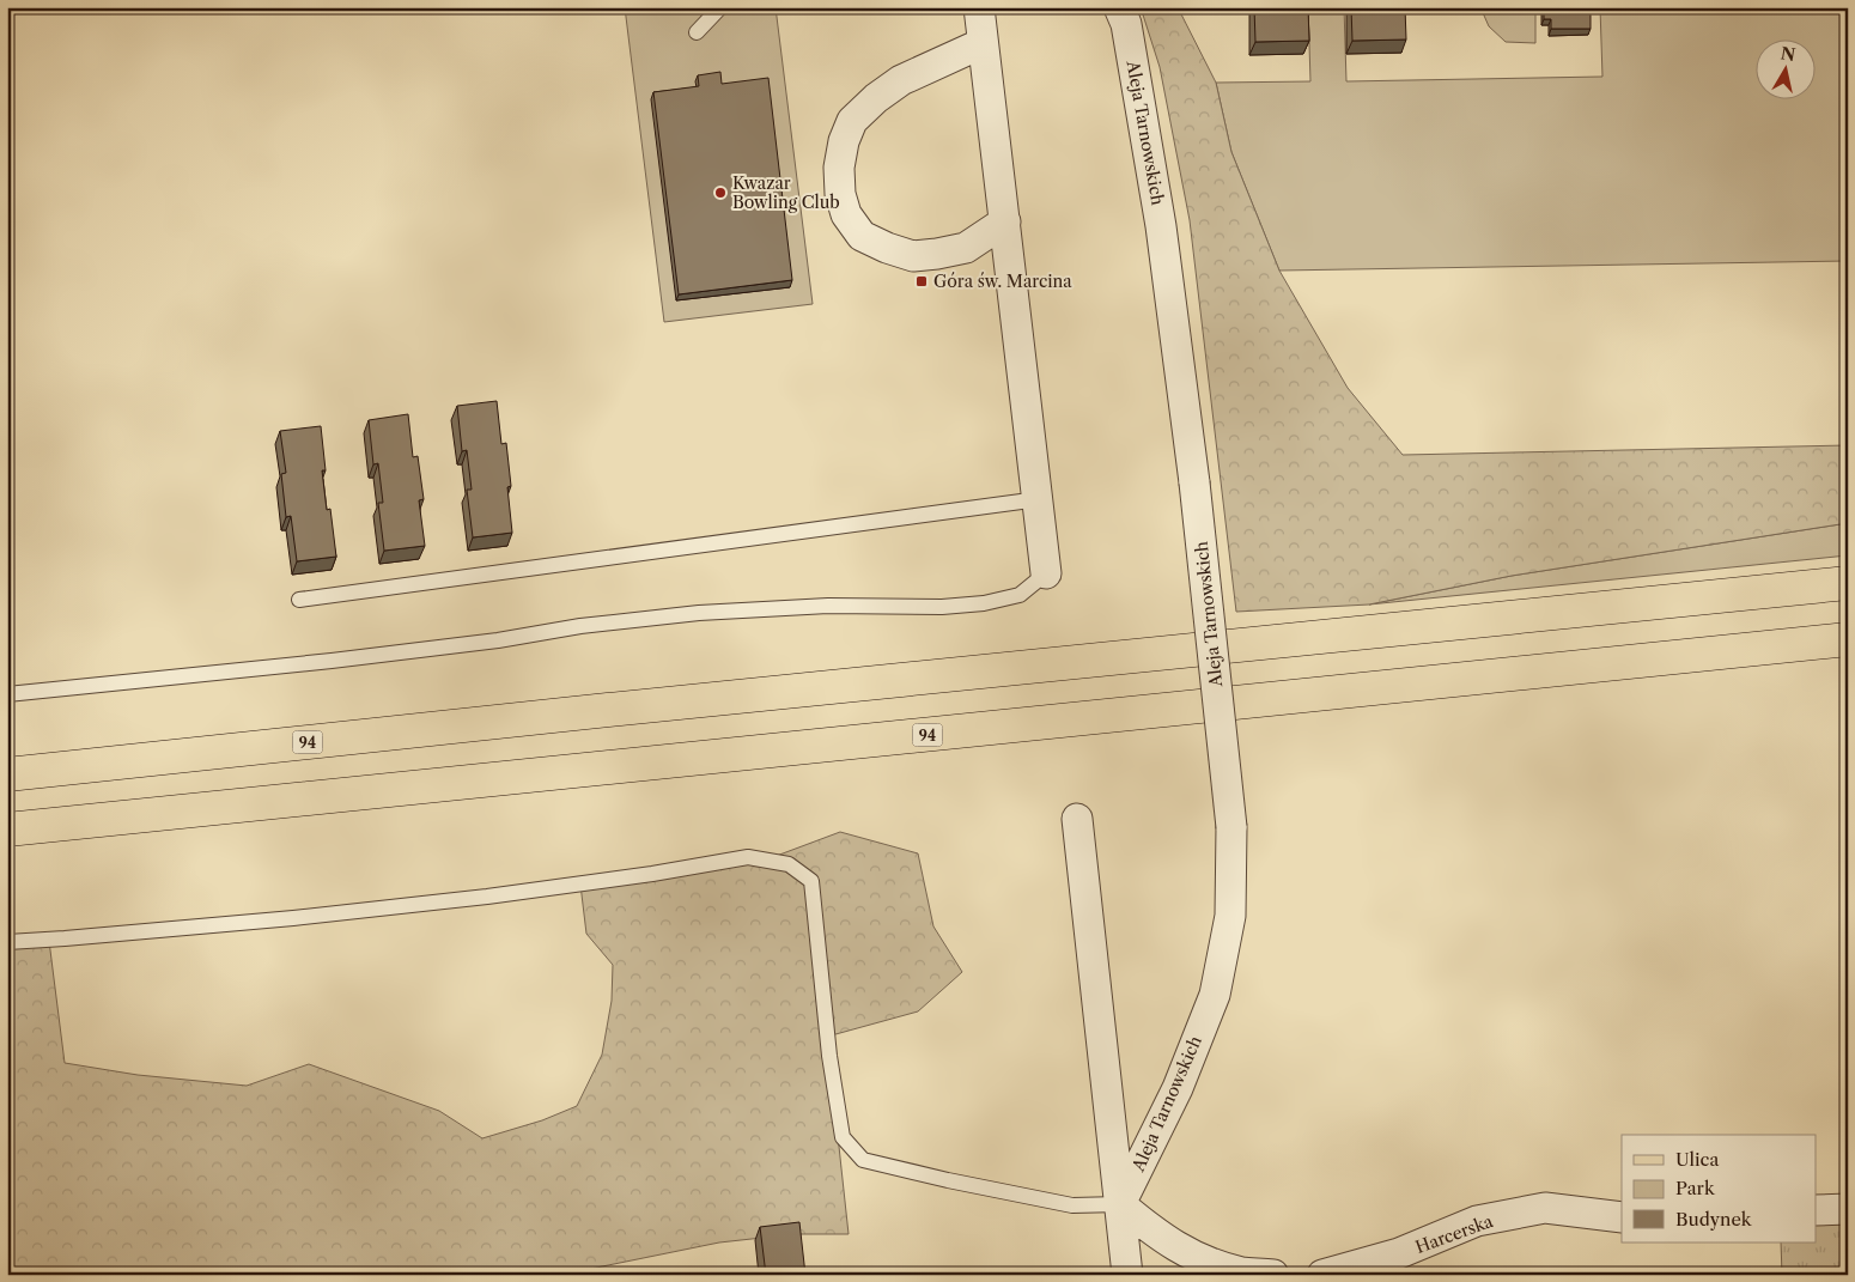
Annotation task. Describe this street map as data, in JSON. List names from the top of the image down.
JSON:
{
  "streets": {
    "main road": ["94"],
    "street": ["Aleja Tarnowskich", "Harcerska"]
  },
  "places": {
    "other": ["Kwazar Bowling Club"],
    "transit": ["Góra św. Marcina"]
  },
  "legend": ["Ulica", "Park", "Budynek"],
  "north": "top"
}
